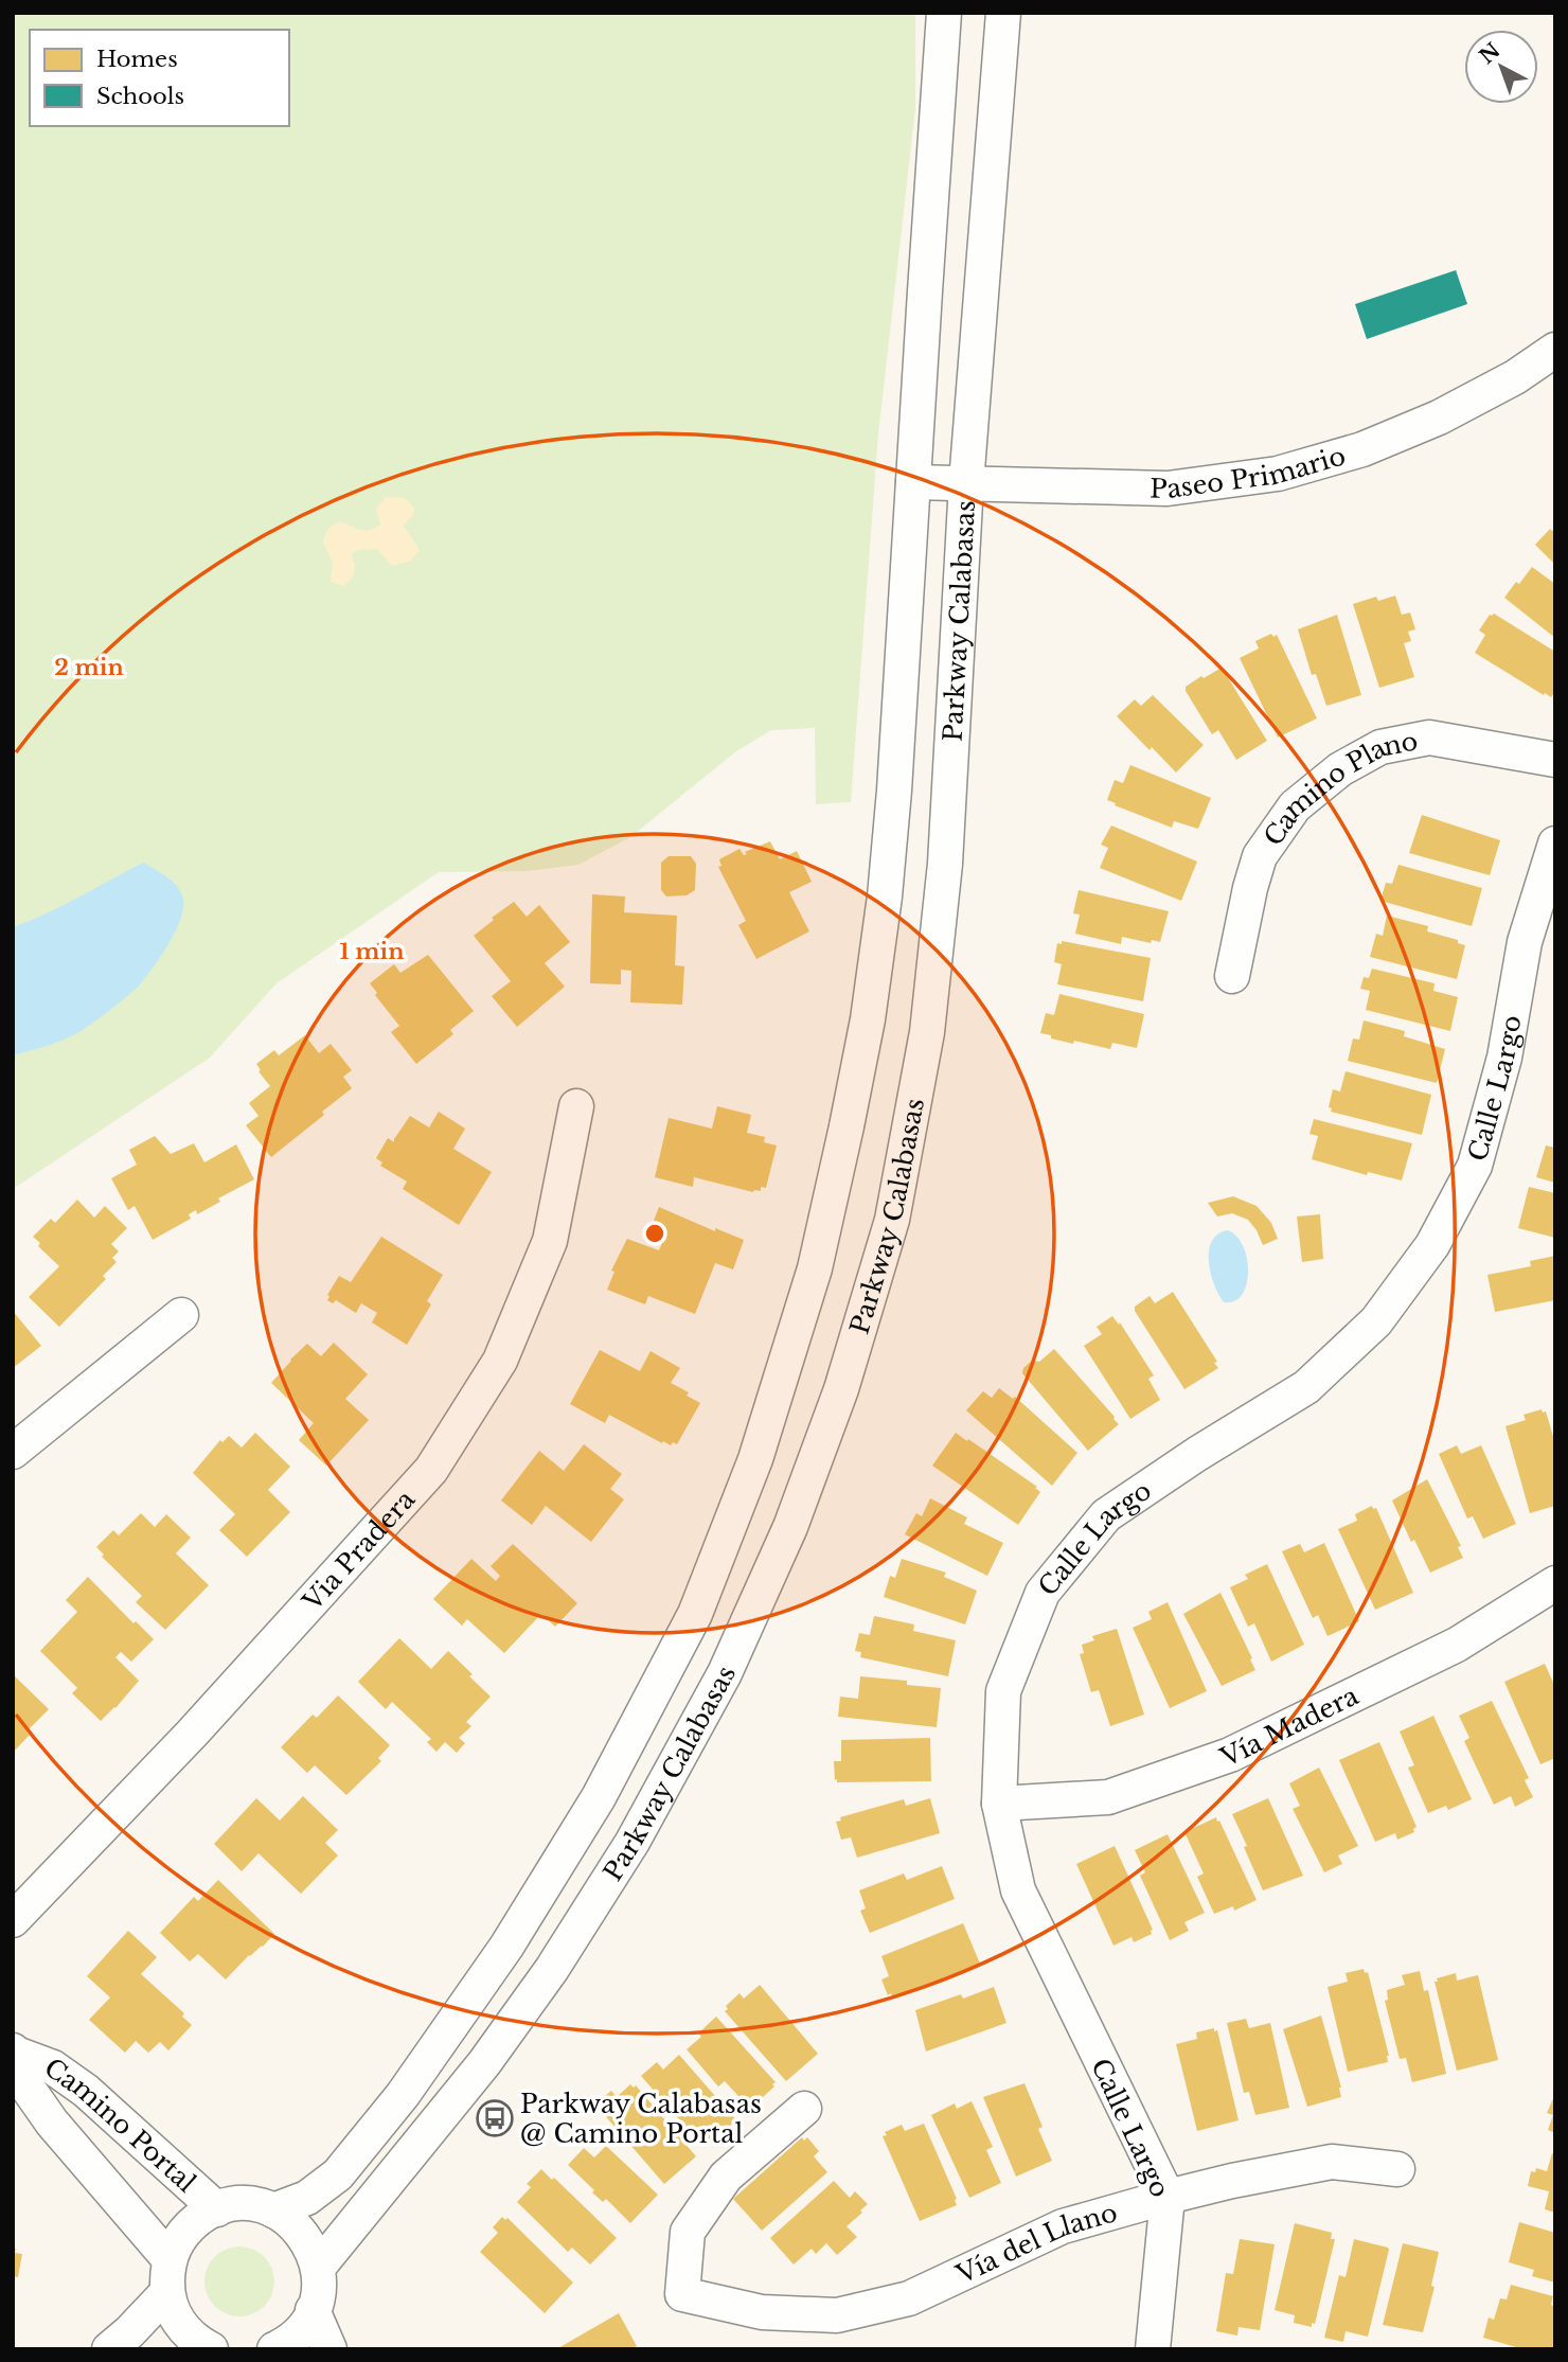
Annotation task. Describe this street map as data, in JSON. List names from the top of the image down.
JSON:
{
  "streets": {
    "street": [
      "Paseo Primario",
      "Parkway Calabasas",
      "Camino Plano",
      "Calle Largo",
      "Via Pradera",
      "Vía Madera",
      "Camino Portal",
      "Vía del Llano"
    ]
  },
  "crossings": [
    ["Paseo Primario", "Parkway Calabasas"],
    ["Calle Largo", "Vía Madera"],
    ["Calle Largo", "Vía del Llano"]
  ],
  "places": {
    "bus stop": ["Parkway Calabasas @ Camino Portal"]
  },
  "legend": ["Homes", "Schools"],
  "north": "top left",
  "rings": ["2 min", "1 min"]
}
